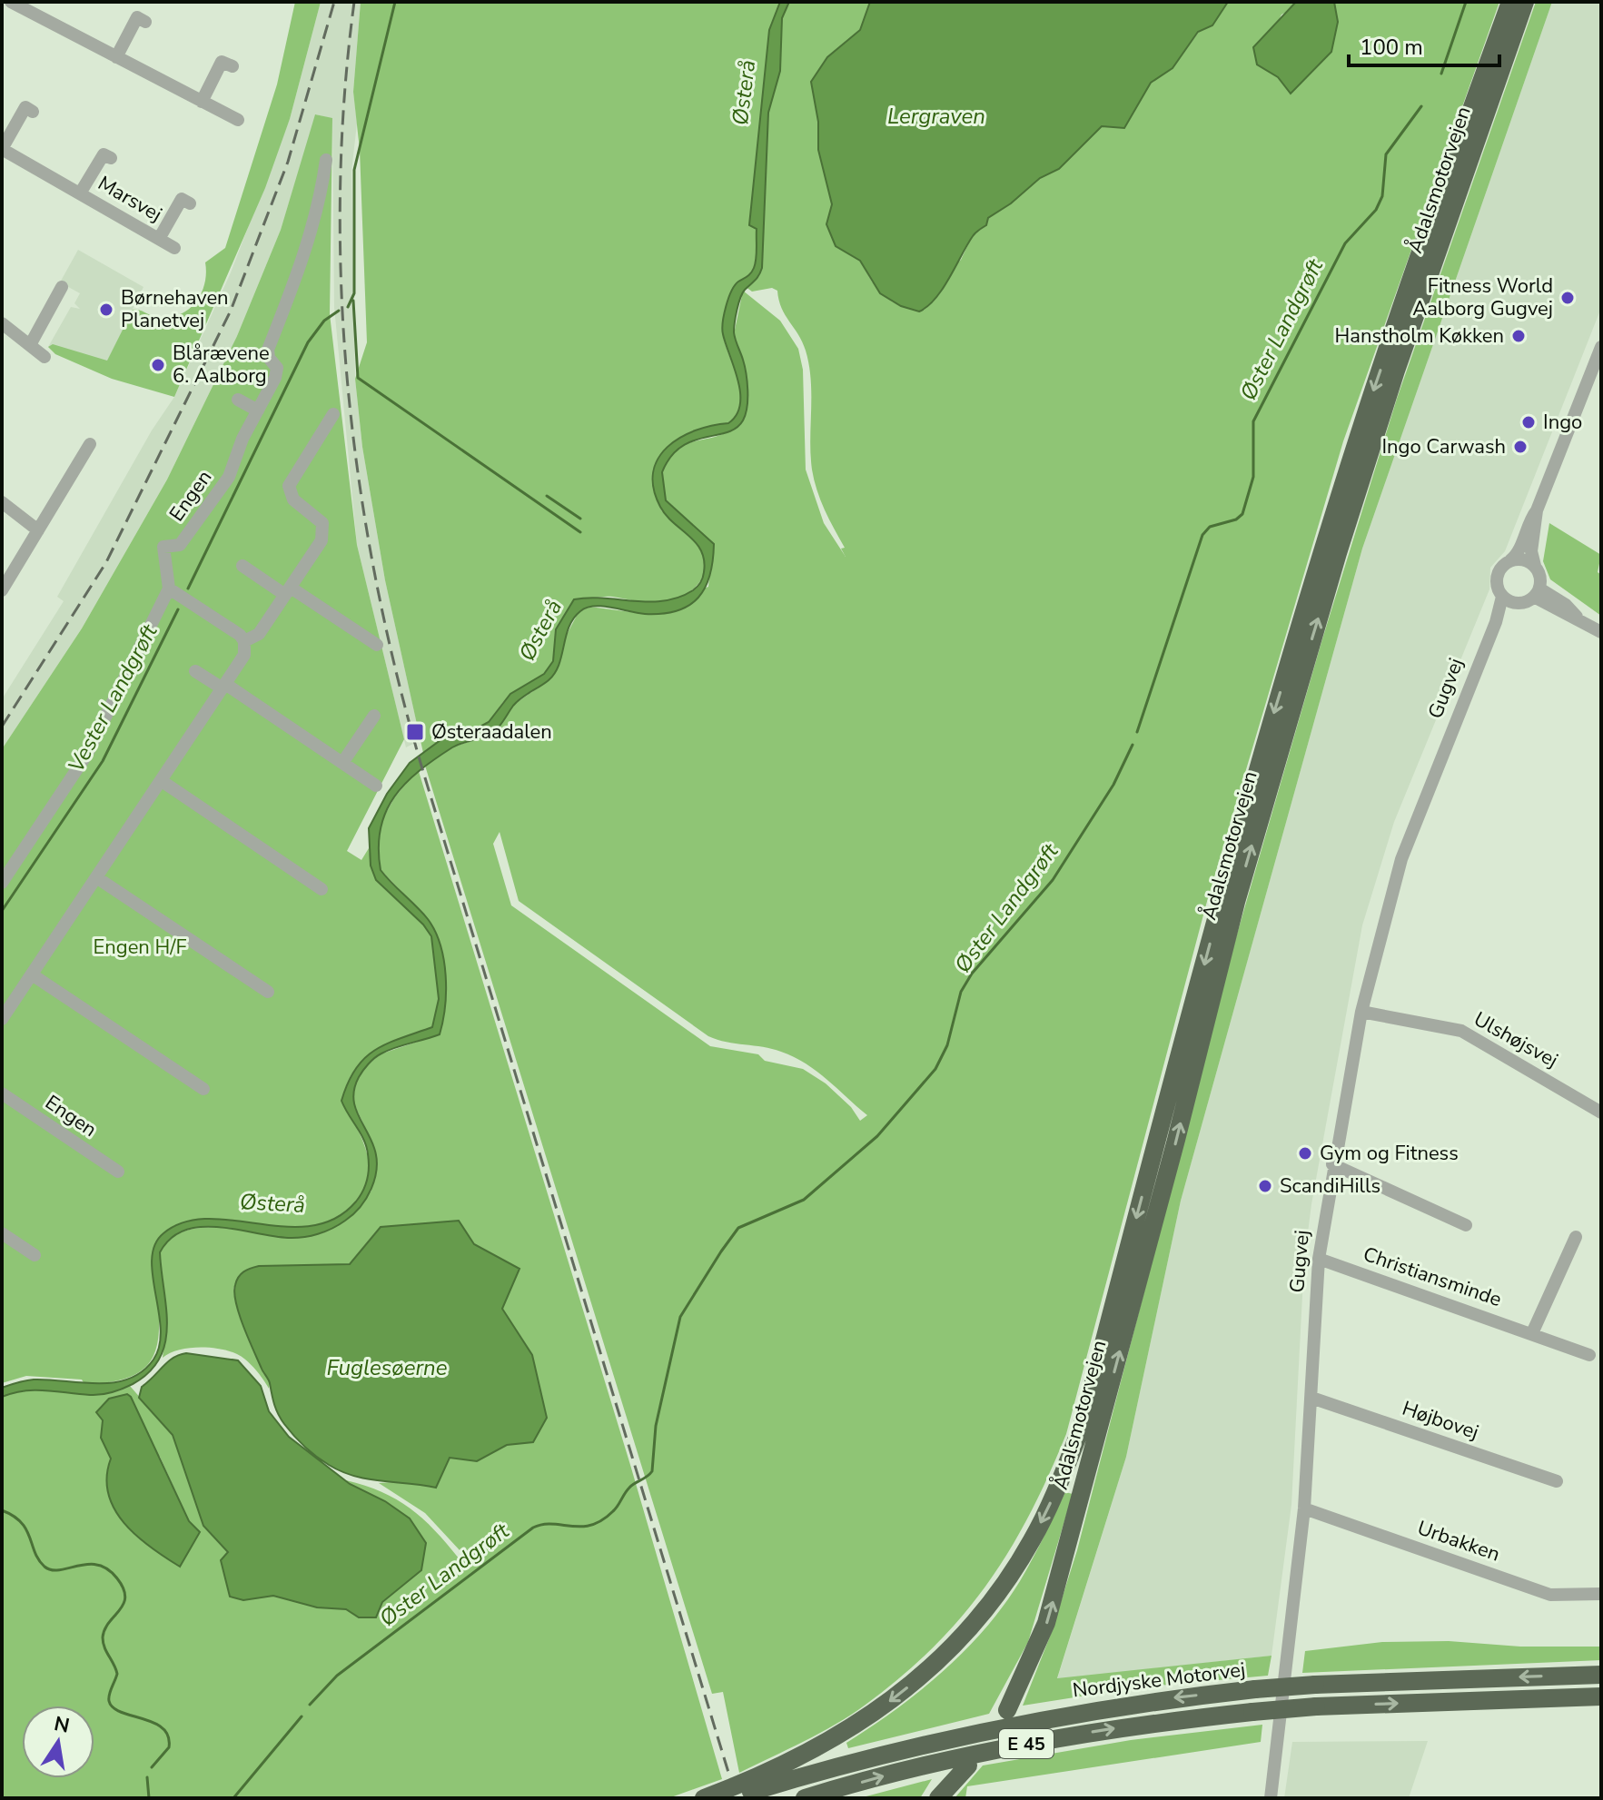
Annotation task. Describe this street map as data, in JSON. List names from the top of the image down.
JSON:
{
  "streets": {
    "highway": ["Ådalsmotorvejen", "Nordjyske Motorvej", "E 45"],
    "street": [
      "Marsvej",
      "Engen",
      "Gugvej",
      "Ulshøjsvej",
      "Christiansminde",
      "Højbovej",
      "Urbakken"
    ]
  },
  "crossings": [
    ["Gugvej", "Ulshøjsvej"],
    ["Gugvej", "Christiansminde"],
    ["Gugvej", "Højbovej"],
    ["Gugvej", "Urbakken"]
  ],
  "water": [
    "Østerå",
    "Lergraven",
    "Øster Landgrøft",
    "Vester Landgrøft",
    "Fuglesøerne"
  ],
  "parks": ["Engen H/F"],
  "places": {
    "other": [
      "Fitness World Aalborg Gugvej",
      "Børnehaven Planetvej",
      "Hanstholm Køkken",
      "Blårævene 6. Aalborg",
      "Ingo",
      "Ingo Carwash",
      "Gym og Fitness",
      "ScandiHills"
    ],
    "transit": ["Østeraadalen"]
  },
  "scale_bar": "100 m",
  "north": "top"
}
